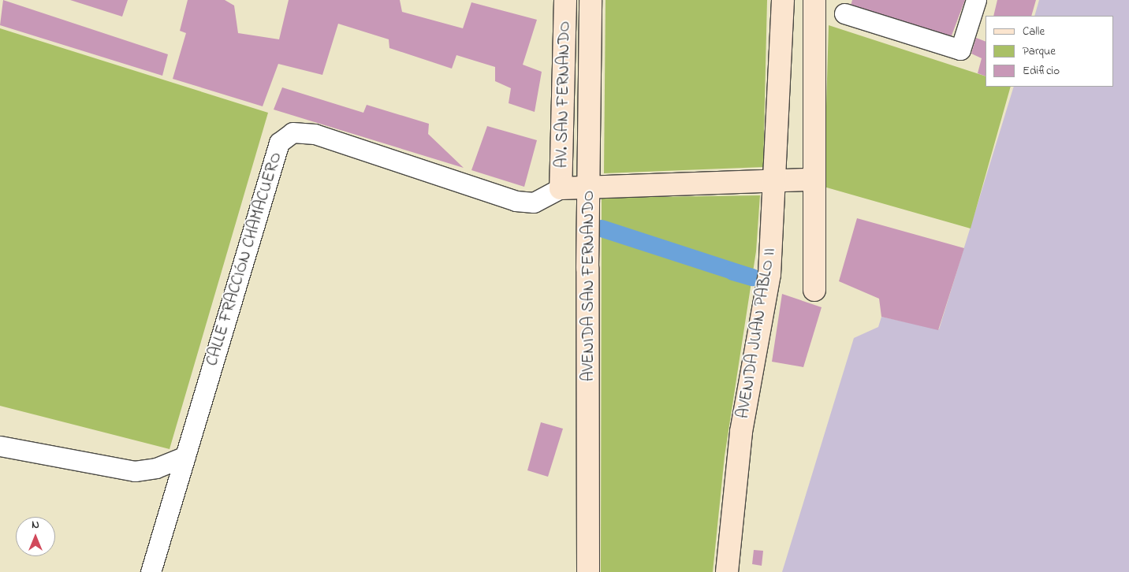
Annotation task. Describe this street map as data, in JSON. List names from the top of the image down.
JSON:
{
  "streets": {
    "street": [
      "AV. SAN FERNANDO",
      "CALLE FRACCIÓN CHAMACUERO",
      "AVENIDA SAN FERNANDO",
      "AVENIDA JUAN PABLO II"
    ]
  },
  "crossings": [
    ["AV. SAN FERNANDO", "CALLE FRACCIÓN CHAMACUERO"]
  ],
  "legend": ["Calle", "Parque", "Edificio"],
  "north": "top"
}
